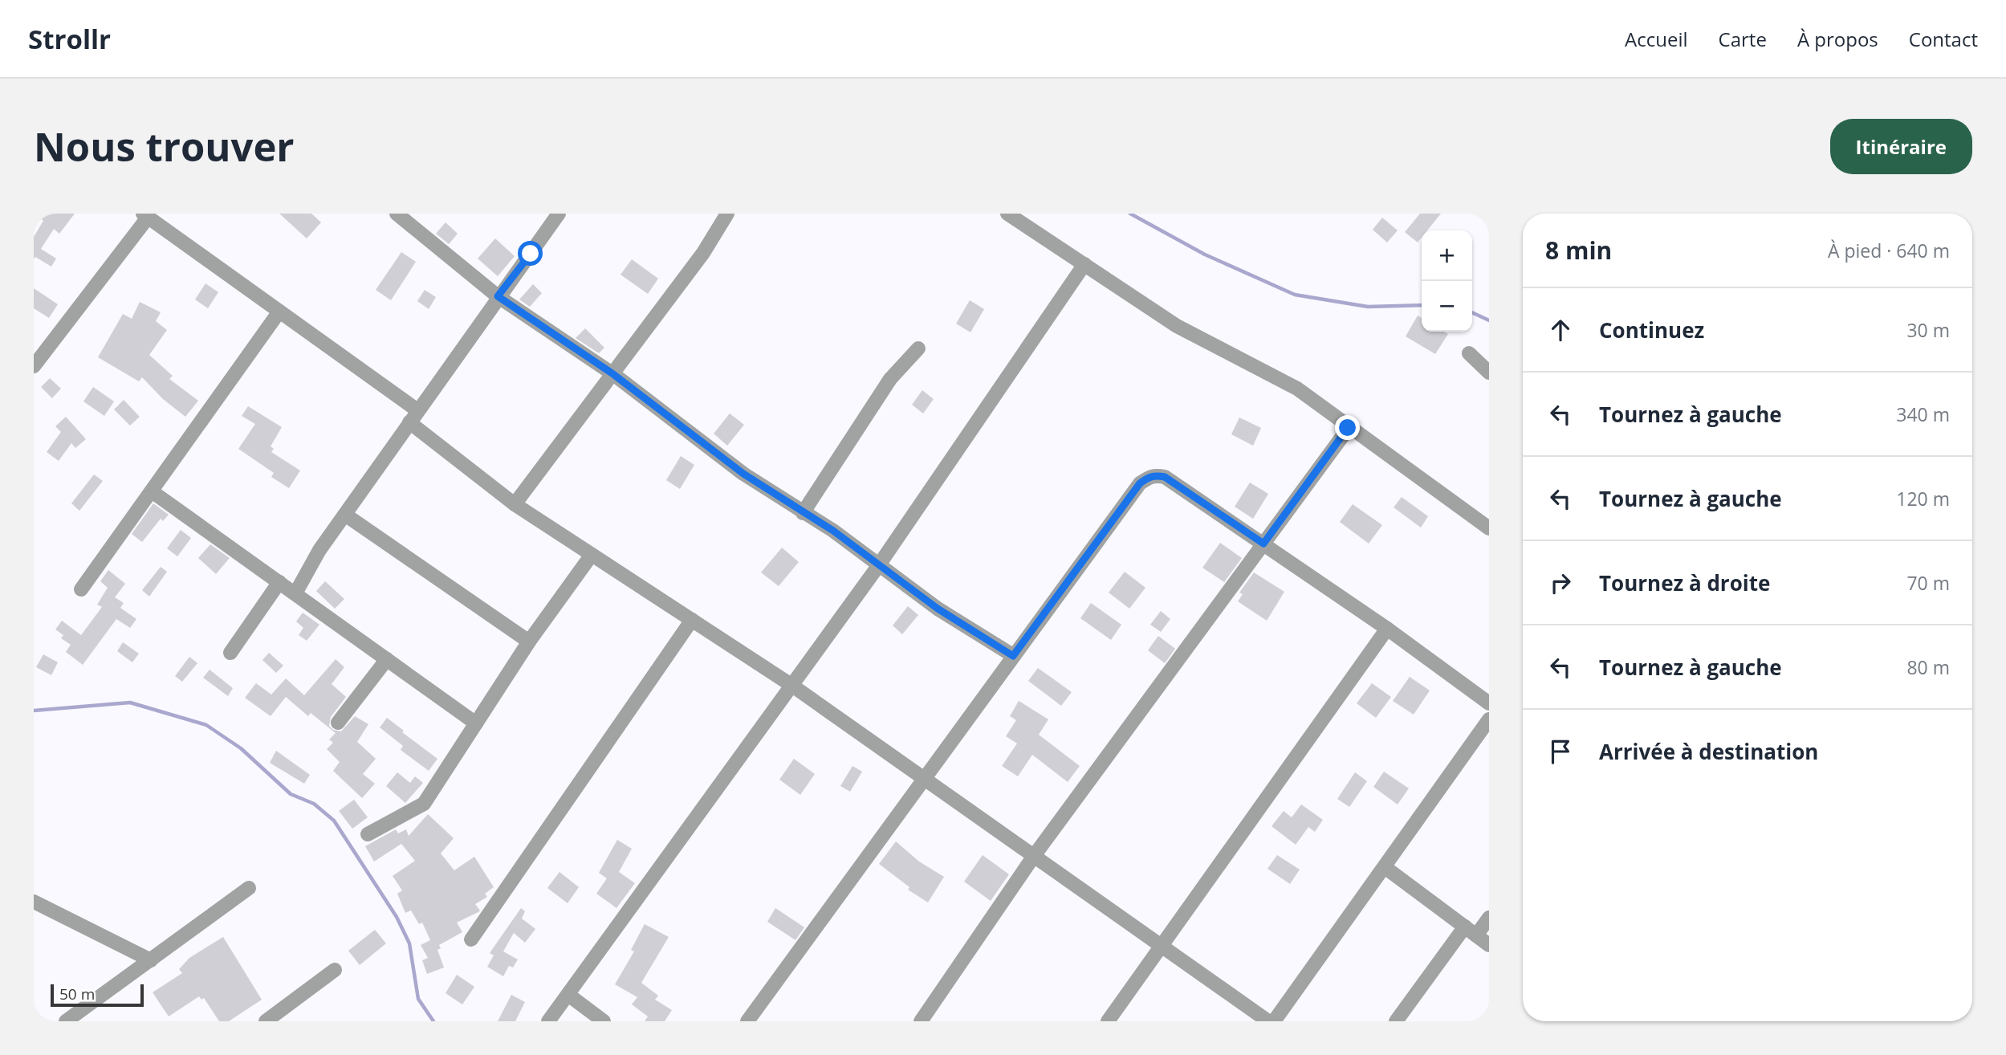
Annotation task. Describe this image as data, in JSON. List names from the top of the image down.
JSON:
{
  "scale_bar": "50 m",
  "page": {
    "header": "Strollr",
    "nav": [
      "Accueil",
      "Carte",
      "À propos",
      "Contact"
    ],
    "buttons": "Itinéraire",
    "title": "Nous trouver",
    "heading": ["8 min", "À pied · 640 m"],
    "map_buttons": ["+", "−"],
    "list": [
      ["Continuez", "30 m"],
      ["Tournez à gauche", "340 m"],
      ["Tournez à gauche", "120 m"],
      ["Tournez à droite", "70 m"],
      ["Tournez à gauche", "80 m"],
      "Arrivée à destination"
    ],
    "scale": "50 m"
  }
}
